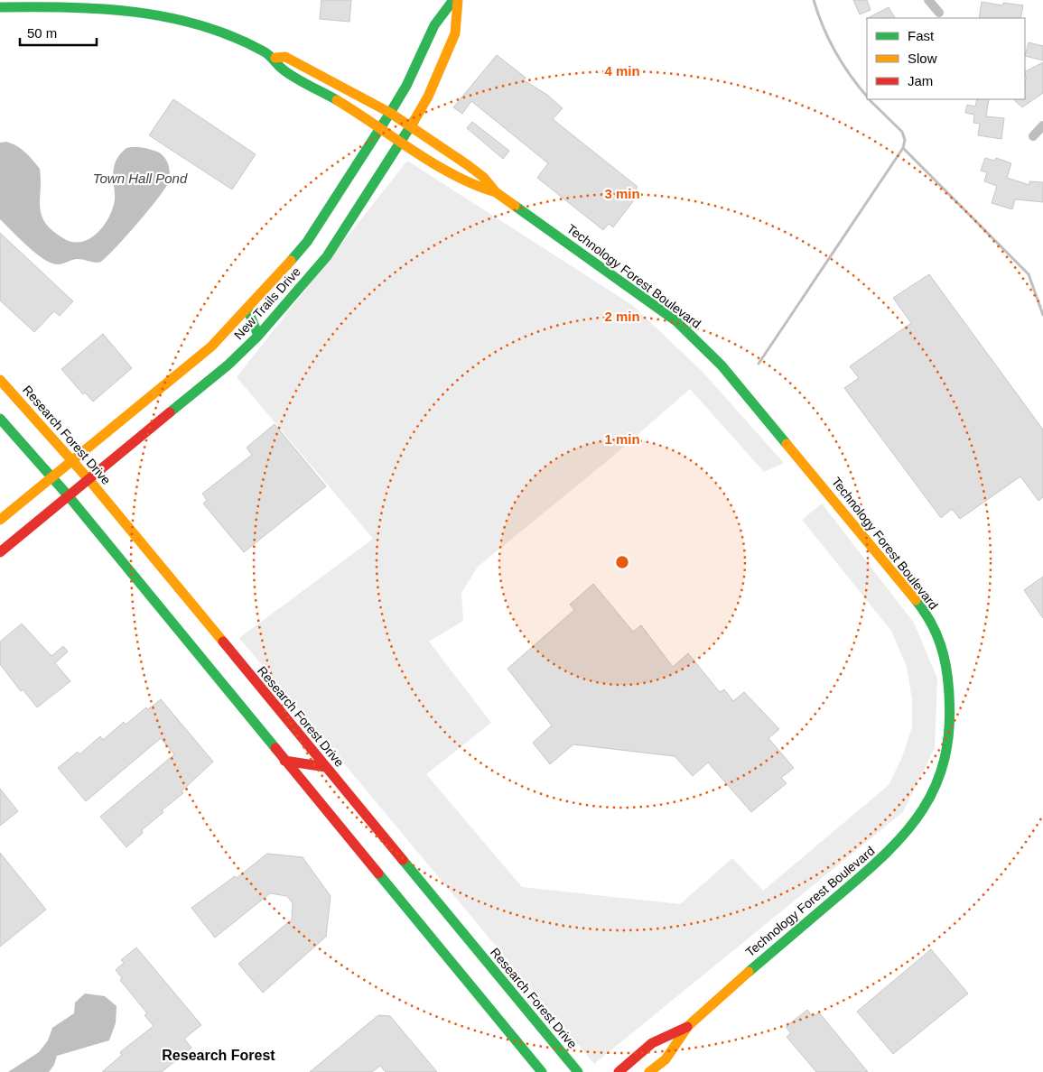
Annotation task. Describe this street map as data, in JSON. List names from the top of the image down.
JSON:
{
  "streets": {
    "street": ["Technology Forest Boulevard", "New Trails Drive", "Research Forest Drive"]
  },
  "crossings": [
    ["Technology Forest Boulevard", "New Trails Drive"],
    ["New Trails Drive", "Research Forest Drive"]
  ],
  "districts": ["Research Forest"],
  "water": ["Town Hall Pond"],
  "legend": ["Fast", "Slow", "Jam"],
  "scale_bar": "50 m",
  "rings": [
    "4 min",
    "3 min",
    "2 min",
    "1 min"
  ]
}
